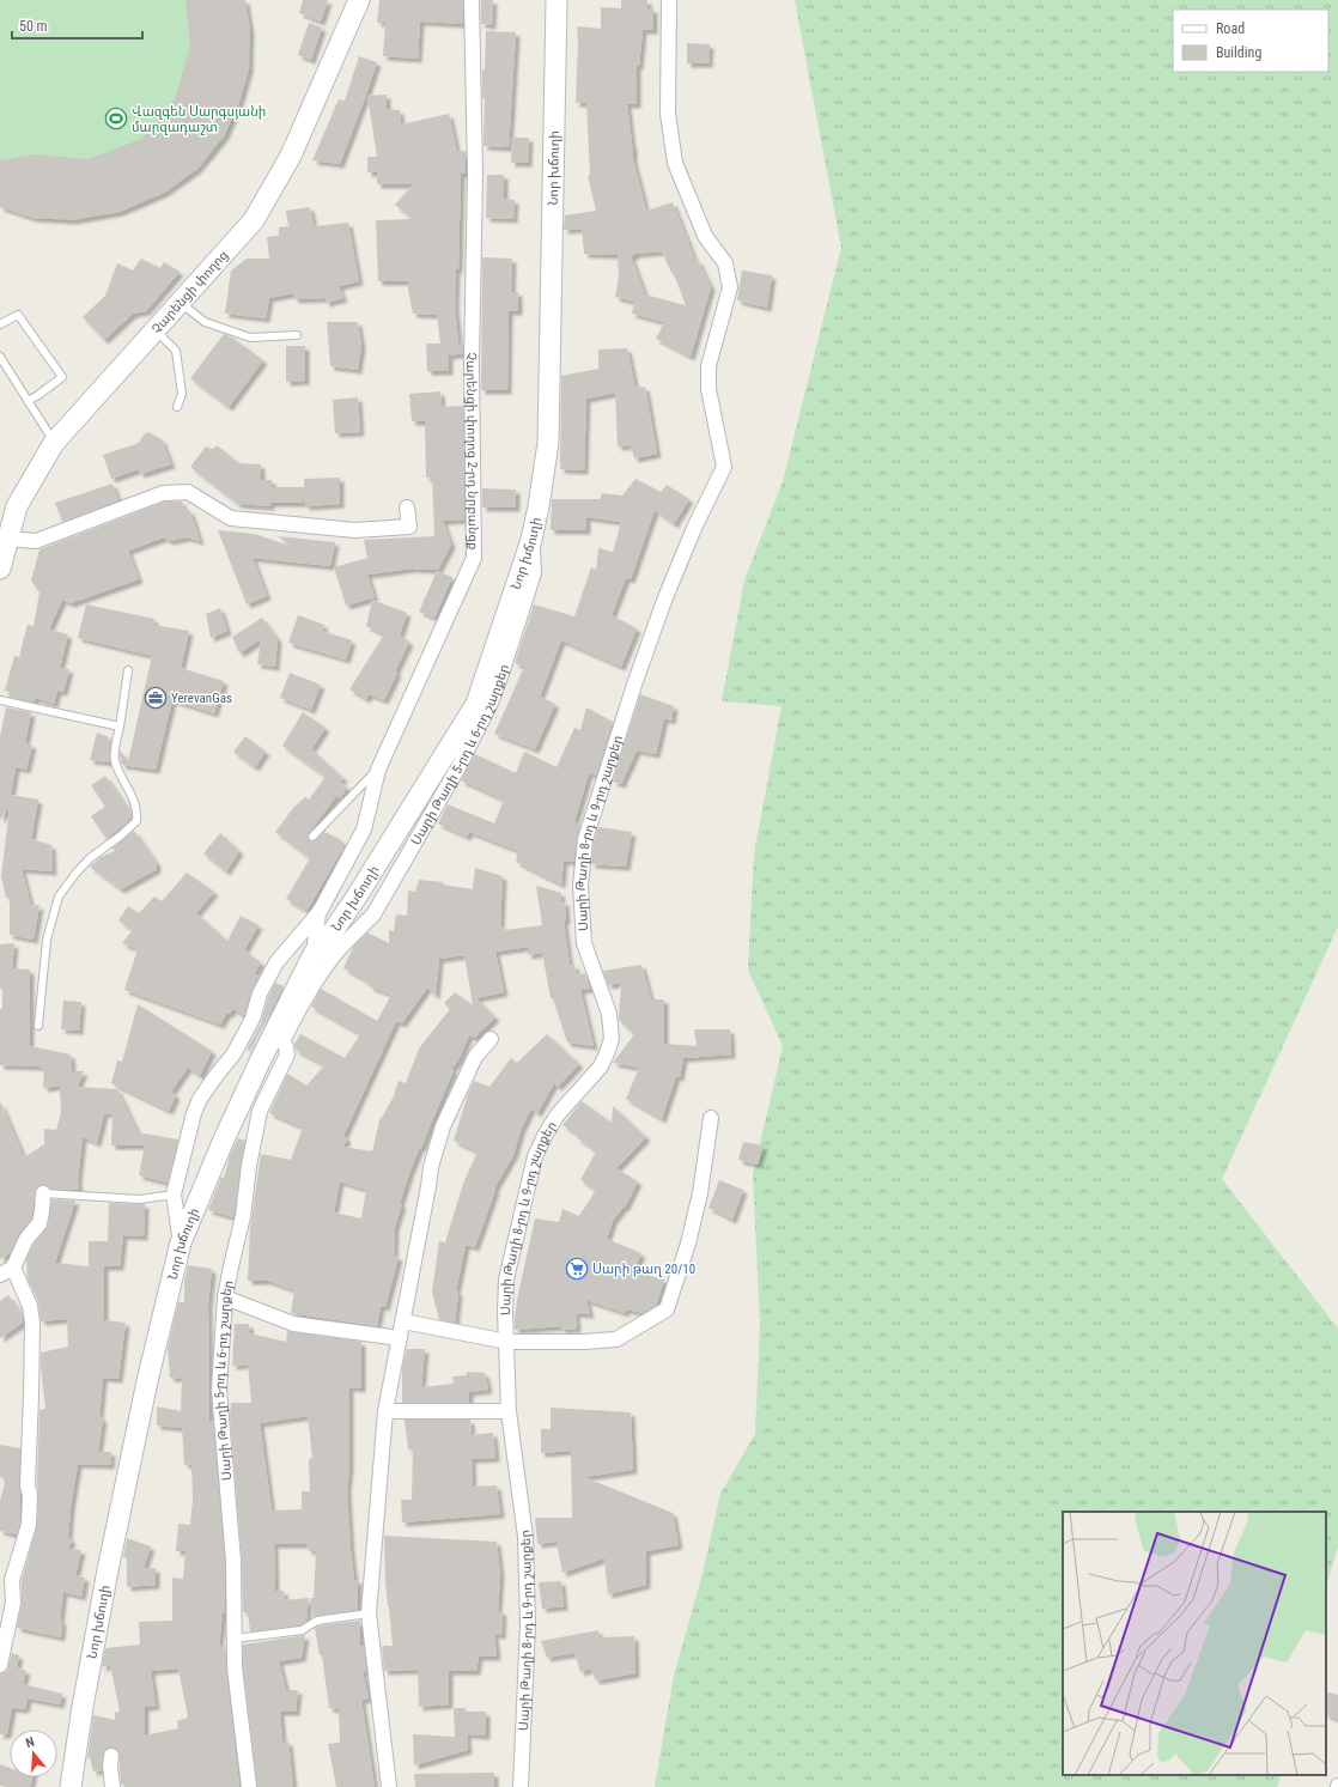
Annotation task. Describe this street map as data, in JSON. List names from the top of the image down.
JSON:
{
  "streets": {
    "main road": ["Նոր խճուղի", "Չարենցի փողոց"],
    "street": ["Չարենցի փողոց 2-րդ նրբանցք", "Սարի Թաղի 5-րդ և 6-րդ շարքեր", "Սարի Թաղի 8-րդ և 9-րդ շարքեր"]
  },
  "crossings": [
    ["Նոր խճուղի", "Չարենցի փողոց 2-րդ նրբանցք"],
    ["Նոր խճուղի", "Սարի Թաղի 5-րդ և 6-րդ շարքեր"]
  ],
  "places": {
    "sports": ["Վազգեն Սարգսյանի մարզադաշտ"],
    "office": ["YerevanGas"],
    "supermarket": ["Սարի թաղ 20/10"]
  },
  "legend": ["Road", "Building"],
  "scale_bar": "50 m",
  "north": "top"
}
